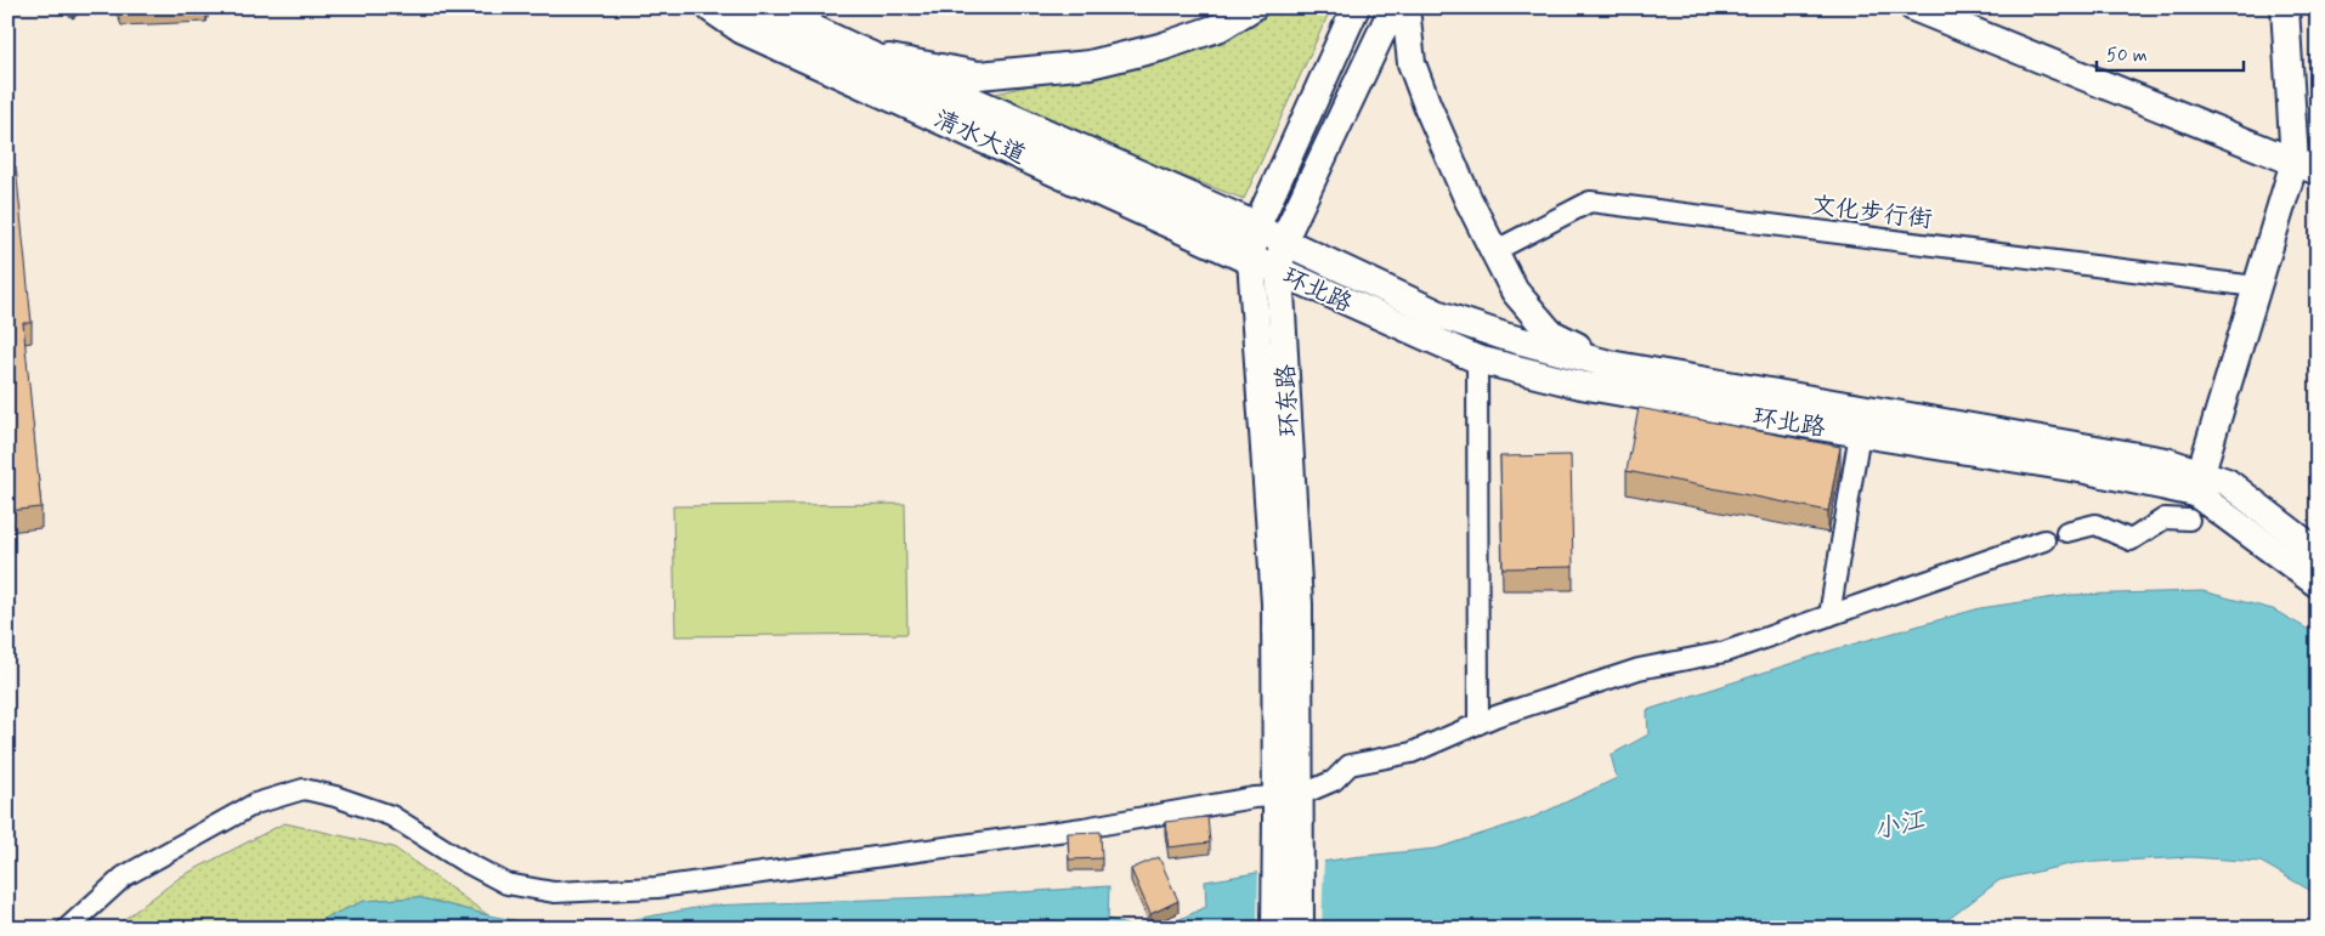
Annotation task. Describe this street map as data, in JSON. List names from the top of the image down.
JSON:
{
  "streets": {
    "main road": ["清水大道", "环北路"],
    "street": ["文化步行街"]
  },
  "crossings": [
    ["清水大道", "环北路"]
  ],
  "water": ["小江"],
  "scale_bar": "50 m"
}
